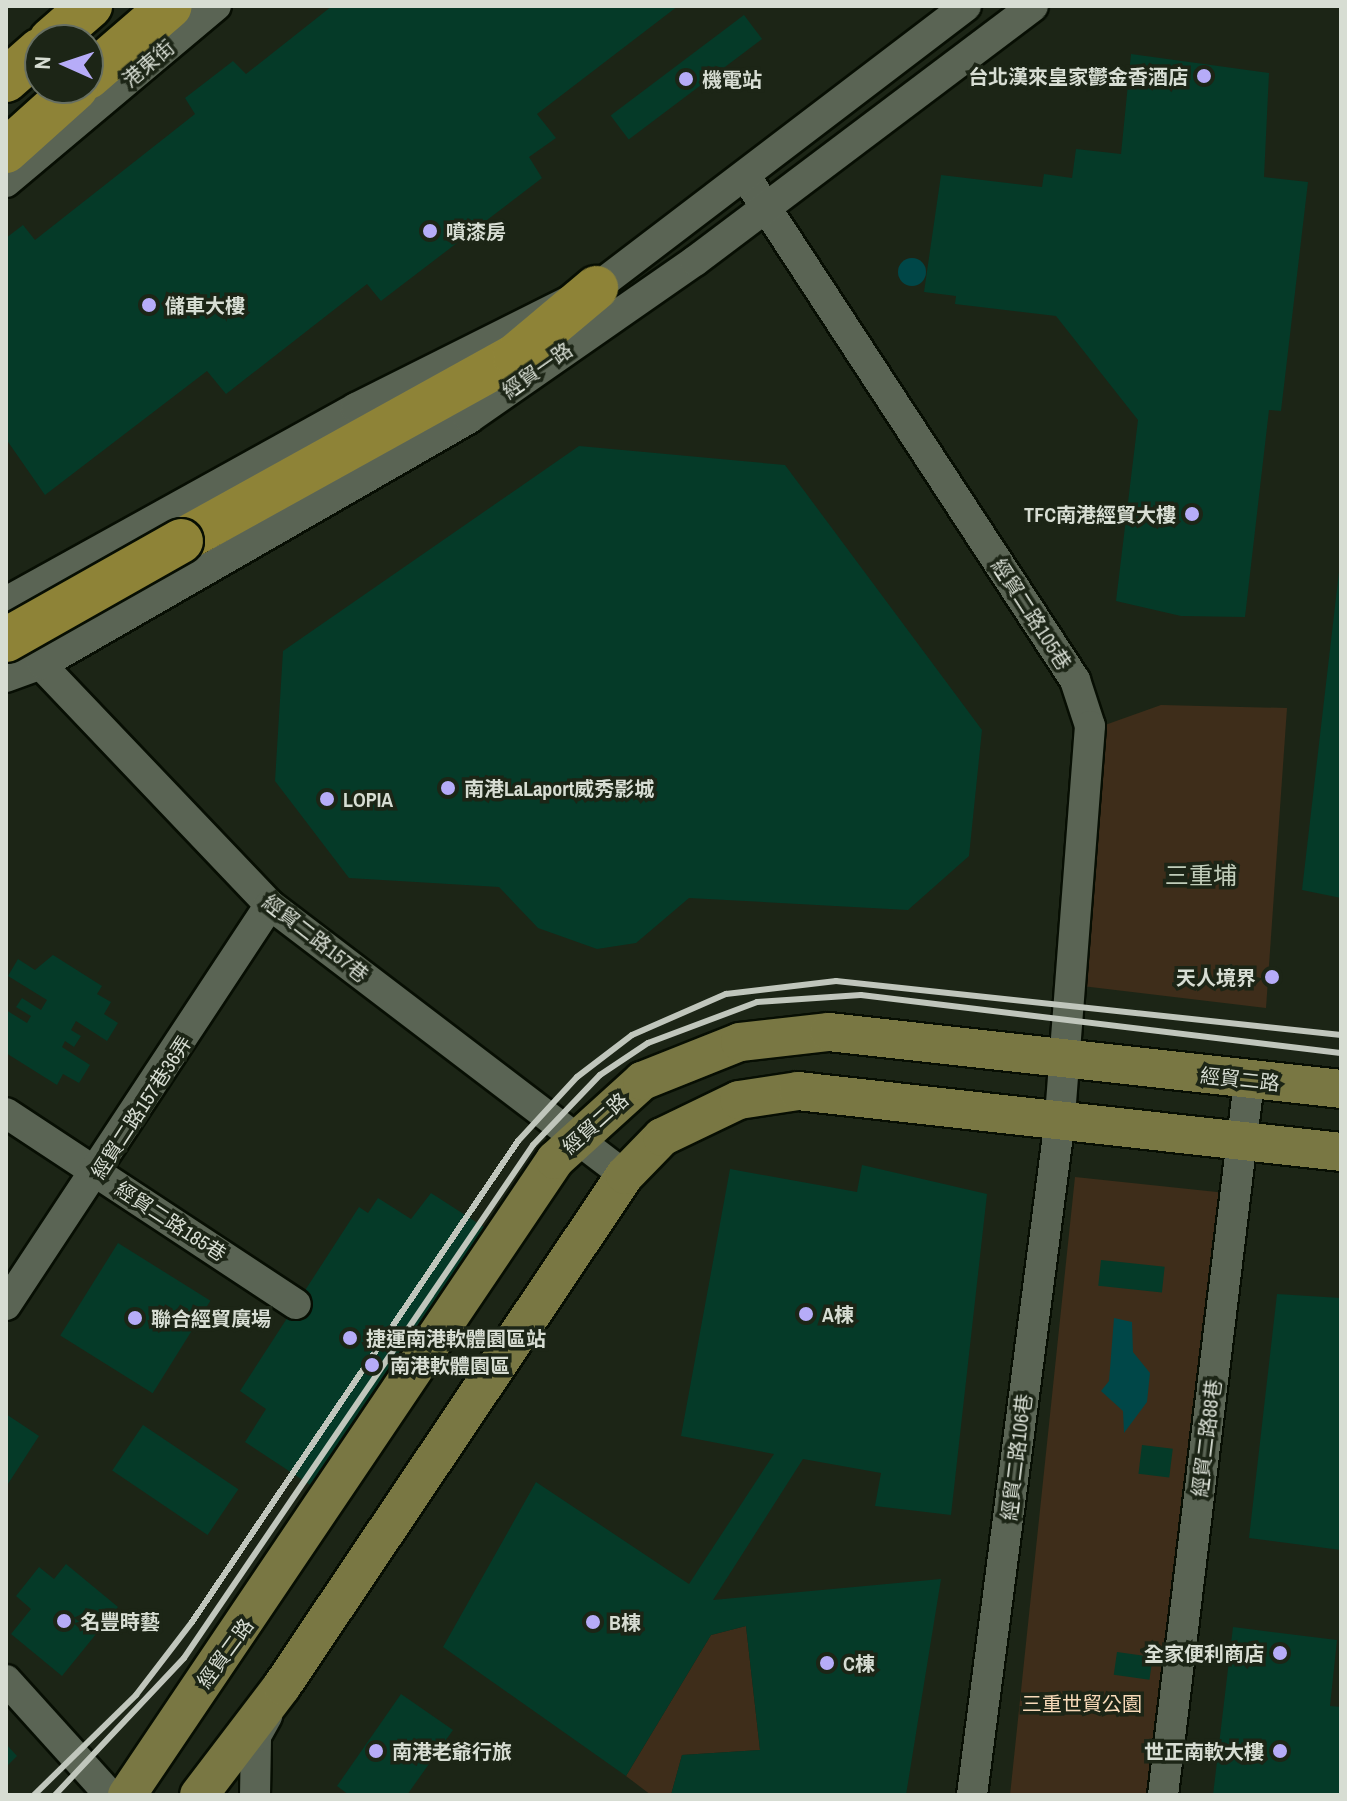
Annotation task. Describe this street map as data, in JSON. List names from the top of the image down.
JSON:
{
  "streets": {
    "main road": ["經貿二路"],
    "street": [
      "港東街",
      "經貿一路",
      "經貿二路105巷",
      "經貿二路157巷",
      "經貿二路157巷36弄",
      "經貿二路185巷",
      "經貿二路88巷",
      "經貿二路106巷"
    ]
  },
  "crossings": [
    ["經貿一路", "經貿二路105巷"],
    ["經貿一路", "經貿二路157巷"],
    ["經貿二路105巷", "經貿二路"],
    ["經貿二路105巷", "經貿二路106巷"],
    ["經貿二路157巷", "經貿二路"],
    ["經貿二路157巷", "經貿二路157巷36弄"],
    ["經貿二路", "經貿二路88巷"],
    ["經貿二路157巷36弄", "經貿二路185巷"]
  ],
  "districts": ["三重埔"],
  "parks": ["三重世貿公園"],
  "places": [
    "台北漢來皇家鬱金香酒店",
    "機電站",
    "噴漆房",
    "儲車大樓",
    "TFC南港經貿大樓",
    "南港LaLaport威秀影城",
    "LOPIA",
    "天人境界",
    "A棟",
    "聯合經貿廣場",
    "捷運南港軟體園區站",
    "南港軟體園區",
    "名豐時藝",
    "B棟",
    "全家便利商店",
    "C棟",
    "南港老爺行旅",
    "世正南軟大樓"
  ],
  "north": "left"
}
